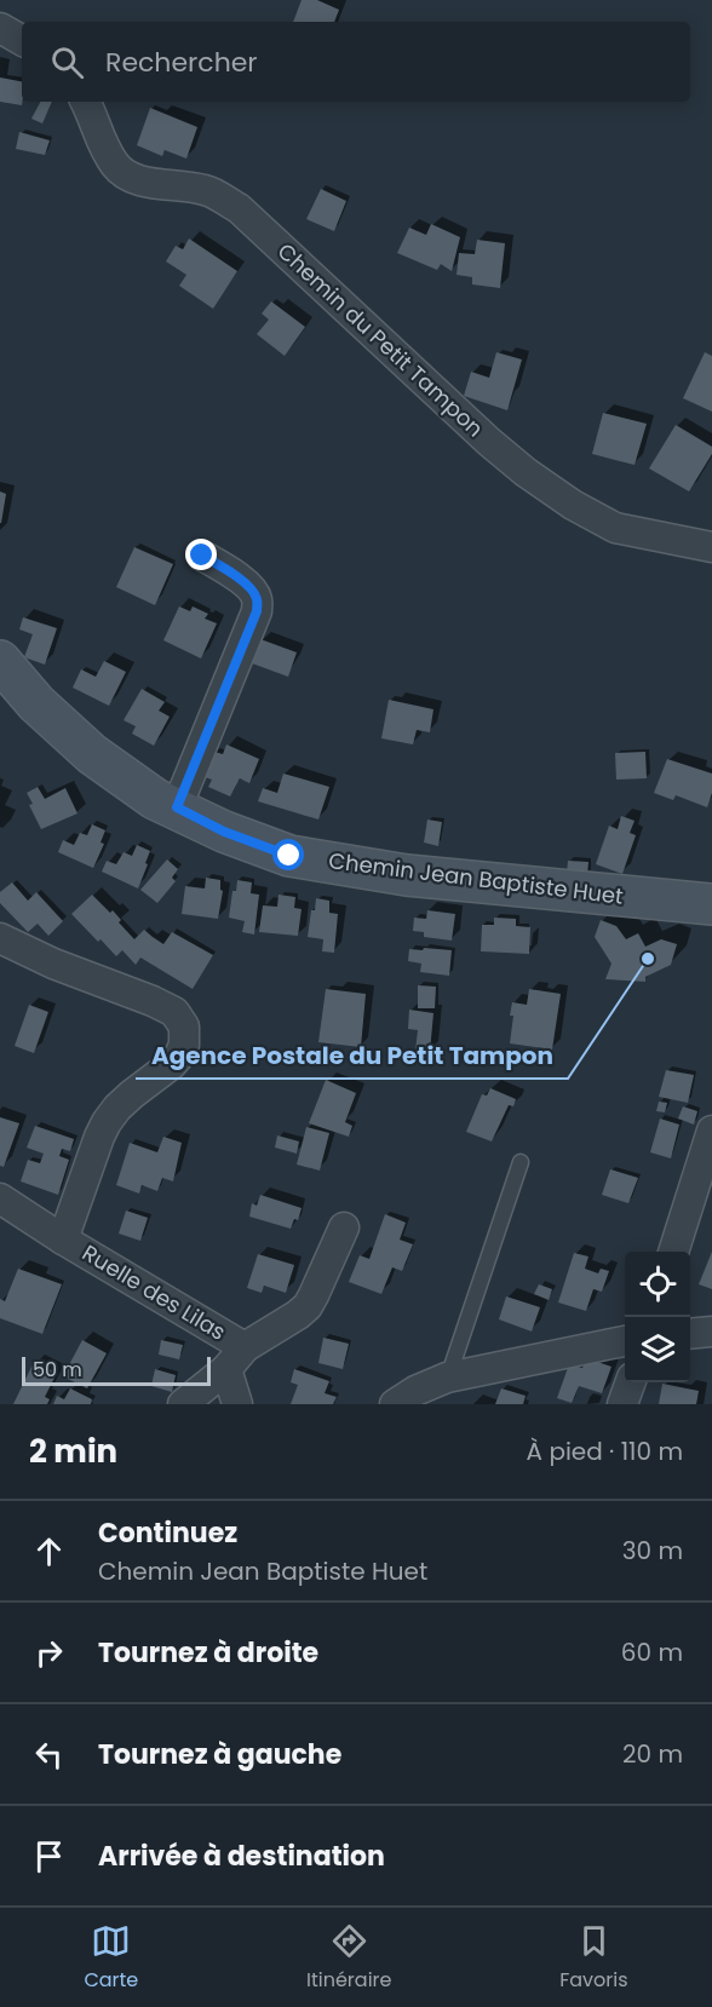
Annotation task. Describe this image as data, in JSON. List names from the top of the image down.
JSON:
{
  "streets": {
    "street": ["Chemin du Petit Tampon", "Chemin Jean Baptiste Huet", "Ruelle des Lilas"]
  },
  "places": ["Agence Postale du Petit Tampon"],
  "scale_bar": "50 m",
  "page": {
    "search": "Rechercher",
    "scale": "50 m",
    "heading": ["2 min", "À pied · 110 m"],
    "list": [
      ["Continuez", "Chemin Jean Baptiste Huet", "30 m"],
      ["Tournez à droite", "60 m"],
      ["Tournez à gauche", "20 m"],
      "Arrivée à destination"
    ],
    "nav": ["Carte", "Itinéraire", "Favoris"]
  }
}
